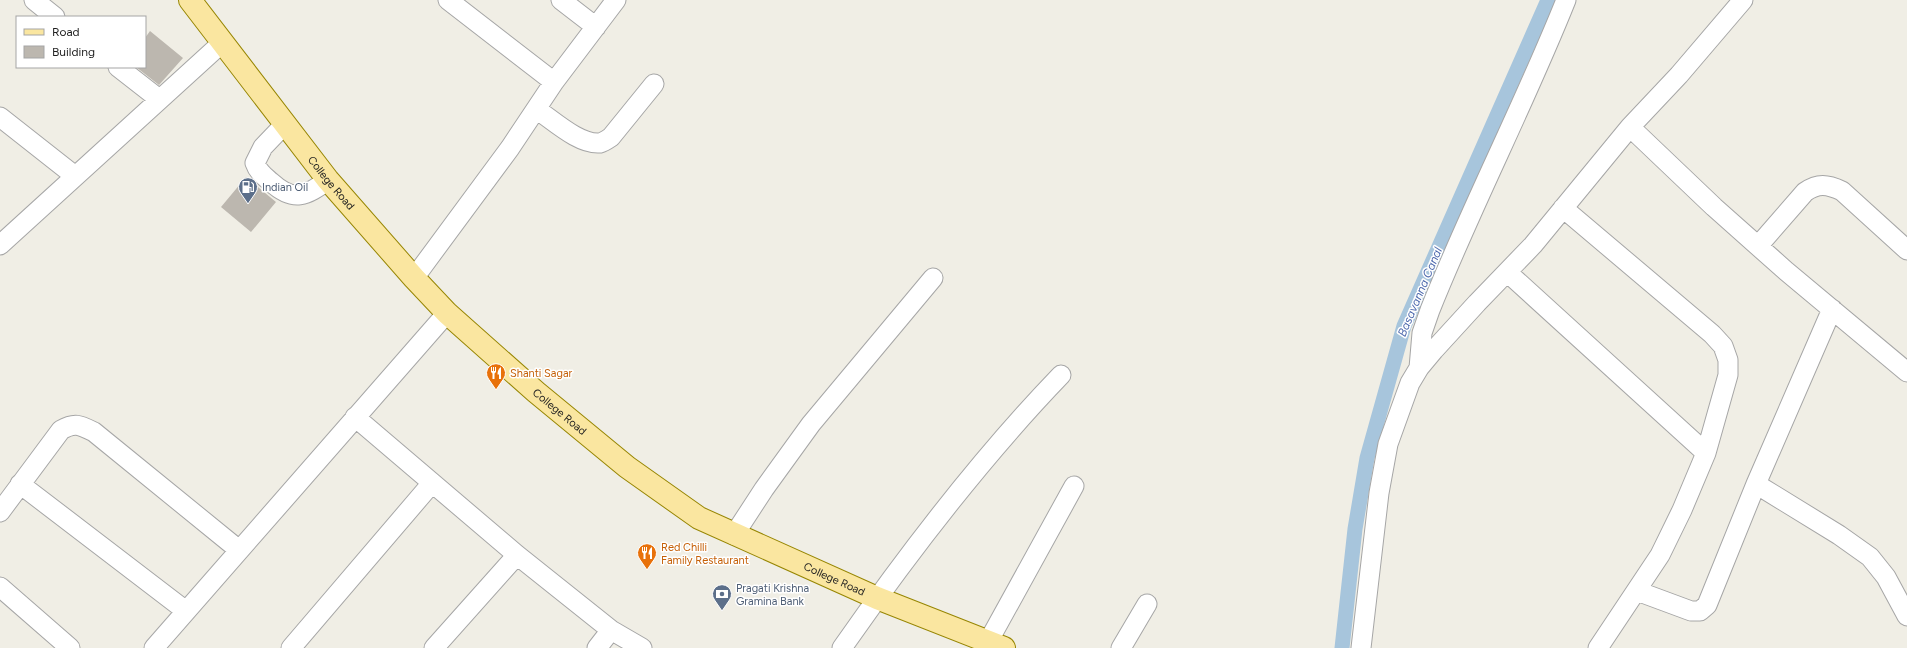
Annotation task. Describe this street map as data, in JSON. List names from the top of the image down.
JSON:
{
  "streets": {
    "main road": ["College Road"]
  },
  "water": ["Basavanna Canal"],
  "places": {
    "fuel station": ["Indian Oil"],
    "restaurant": ["Shanti Sagar", "Red Chilli Family Restaurant"],
    "bank": ["Pragati Krishna Gramina Bank"]
  },
  "legend": ["Road", "Building"]
}
